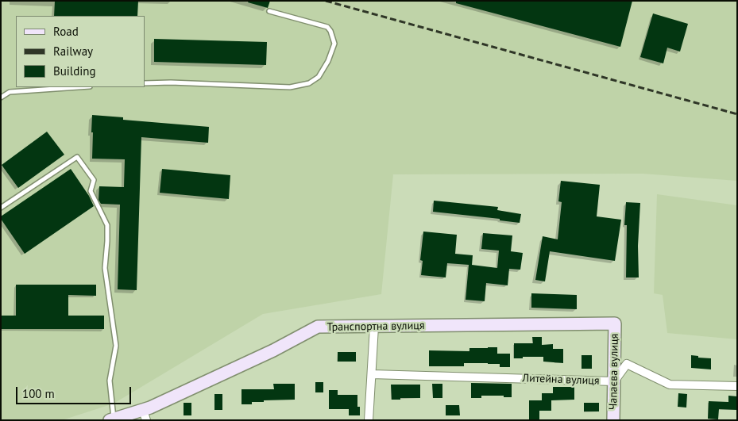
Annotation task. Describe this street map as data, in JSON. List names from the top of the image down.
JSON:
{
  "streets": {
    "street": ["Транспортна вулиця", "Чапаєва вулиця", "Литейна вулиця"]
  },
  "crossings": [
    ["Транспортна вулиця", "Чапаєва вулиця"],
    ["Чапаєва вулиця", "Литейна вулиця"]
  ],
  "legend": ["Road", "Railway", "Building"],
  "scale_bar": "100 m"
}
